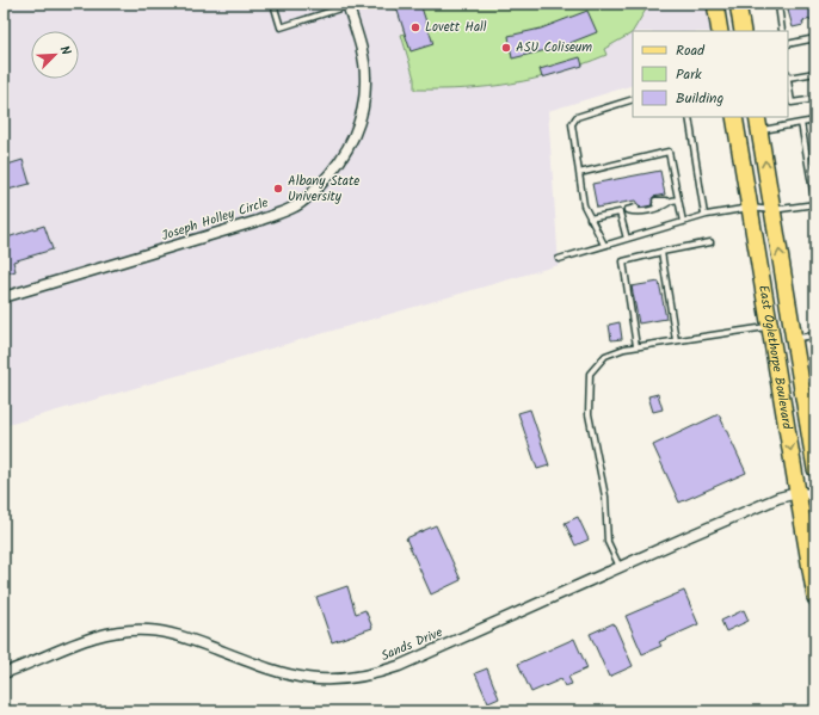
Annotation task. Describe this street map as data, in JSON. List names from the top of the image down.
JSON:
{
  "streets": {
    "main road": ["East Oglethorpe Boulevard"],
    "street": ["Joseph Holley Circle", "Sands Drive"]
  },
  "crossings": [
    ["East Oglethorpe Boulevard", "Sands Drive"]
  ],
  "places": ["Lovett Hall", "ASU Coliseum", "Albany State University"],
  "legend": ["Road", "Park", "Building"],
  "north": "top right"
}
